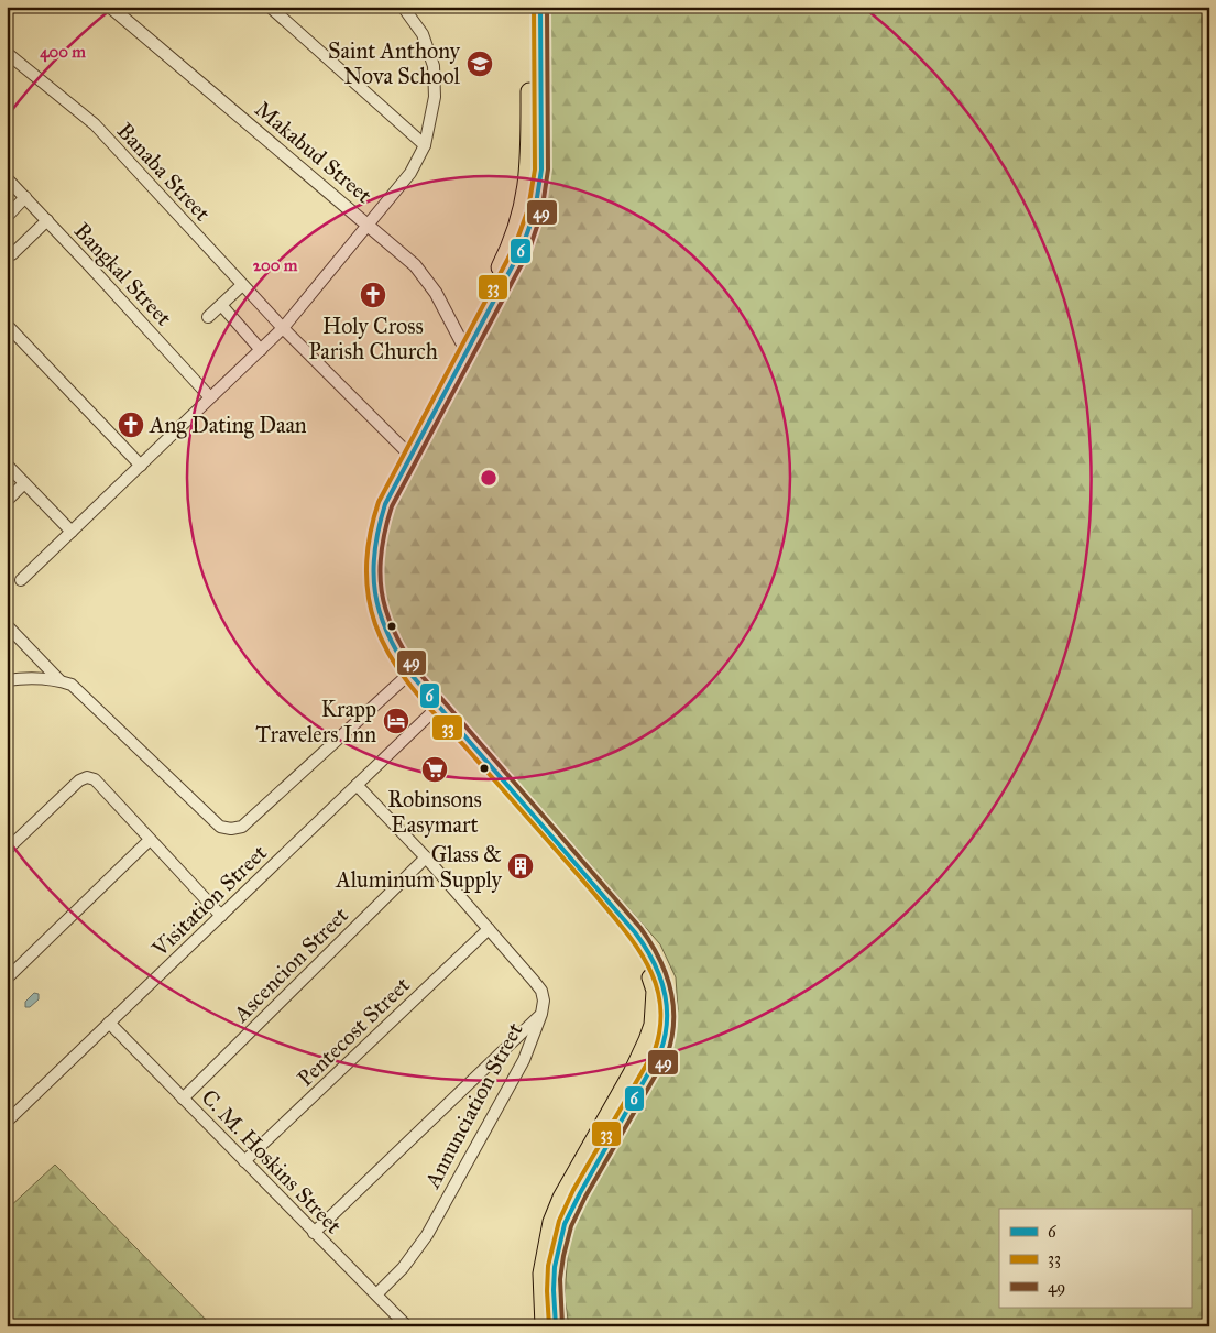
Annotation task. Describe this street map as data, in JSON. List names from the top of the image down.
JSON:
{
  "streets": {
    "street": [
      "Makabud Street",
      "Banaba Street",
      "Bangkal Street",
      "Visitation Street",
      "Ascencion Street",
      "Pentecost Street",
      "Annunciation Street",
      "C. M. Hoskins Street"
    ]
  },
  "crossings": [
    ["Visitation Street", "Annunciation Street"],
    ["Visitation Street", "C. M. Hoskins Street"],
    ["Ascencion Street", "Annunciation Street"],
    ["Ascencion Street", "C. M. Hoskins Street"],
    ["Pentecost Street", "Annunciation Street"],
    ["Pentecost Street", "C. M. Hoskins Street"],
    ["Annunciation Street", "C. M. Hoskins Street"]
  ],
  "places": {
    "school or university": ["Saint Anthony Nova School"],
    "church": ["Holy Cross Parish Church", "Ang Dating Daan"],
    "hotel": ["Krapp Travelers Inn"],
    "supermarket": ["Robinsons Easymart"],
    "building": ["Glass & Aluminum Supply"]
  },
  "lines": ["transit line 6", "transit line 33", "transit line 49"],
  "legend": ["6", "33", "49"],
  "rings": ["400 m", "200 m"]
}
